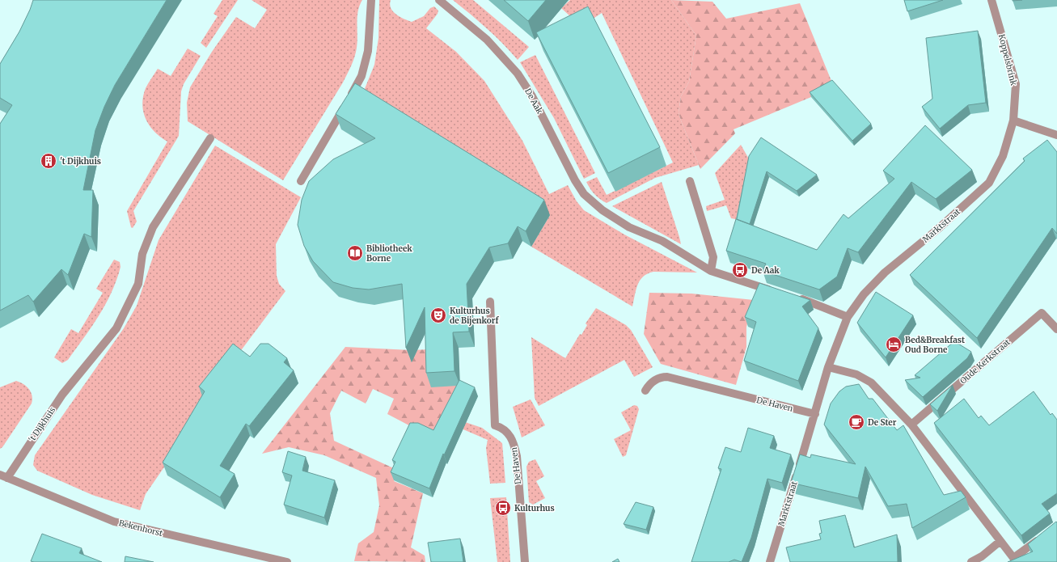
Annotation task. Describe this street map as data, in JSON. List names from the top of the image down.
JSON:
{
  "streets": {
    "street": [
      "Koppelsbrink",
      "De Aak",
      "Marktstraat",
      "Oude Kerkstraat",
      "De Haven",
      "'t Dijkhuis",
      "Bekenhorst"
    ]
  },
  "crossings": [
    ["Koppelsbrink", "Marktstraat"],
    ["Marktstraat", "De Haven"],
    ["'t Dijkhuis", "Bekenhorst"]
  ],
  "places": {
    "building": ["'t Dijkhuis"],
    "library": ["Bibliotheek Borne"],
    "bus stop": ["De Aak", "Kulturhus"],
    "theatre": ["Kulturhus de Bijenkorf"],
    "hotel": ["Bed&Breakfast Oud Borne"],
    "cafe": ["De Ster"]
  }
}
